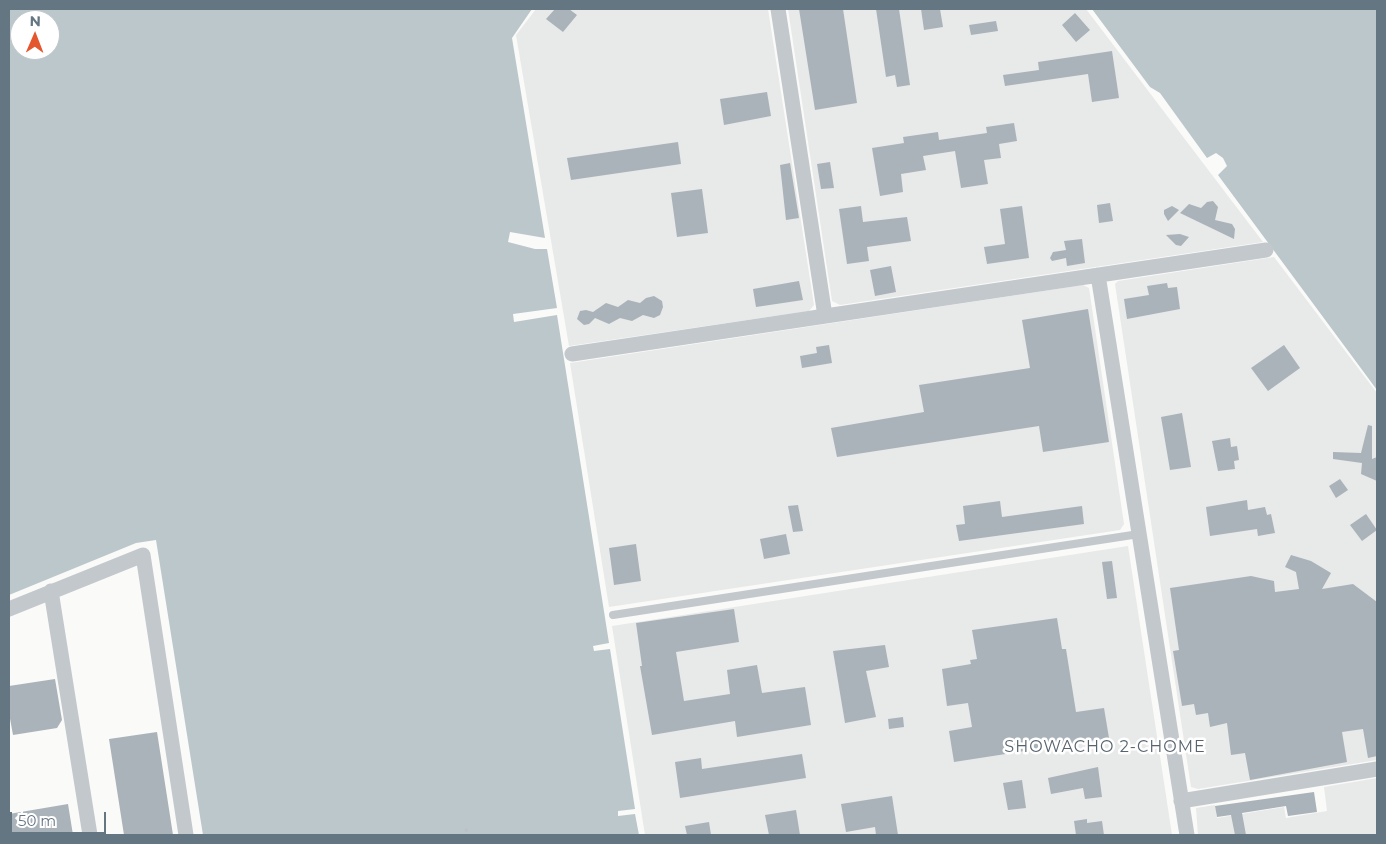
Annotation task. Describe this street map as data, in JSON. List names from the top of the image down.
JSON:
{
  "districts": ["SHOWACHO 2-CHOME"],
  "scale_bar": "50 m",
  "north": "top"
}
